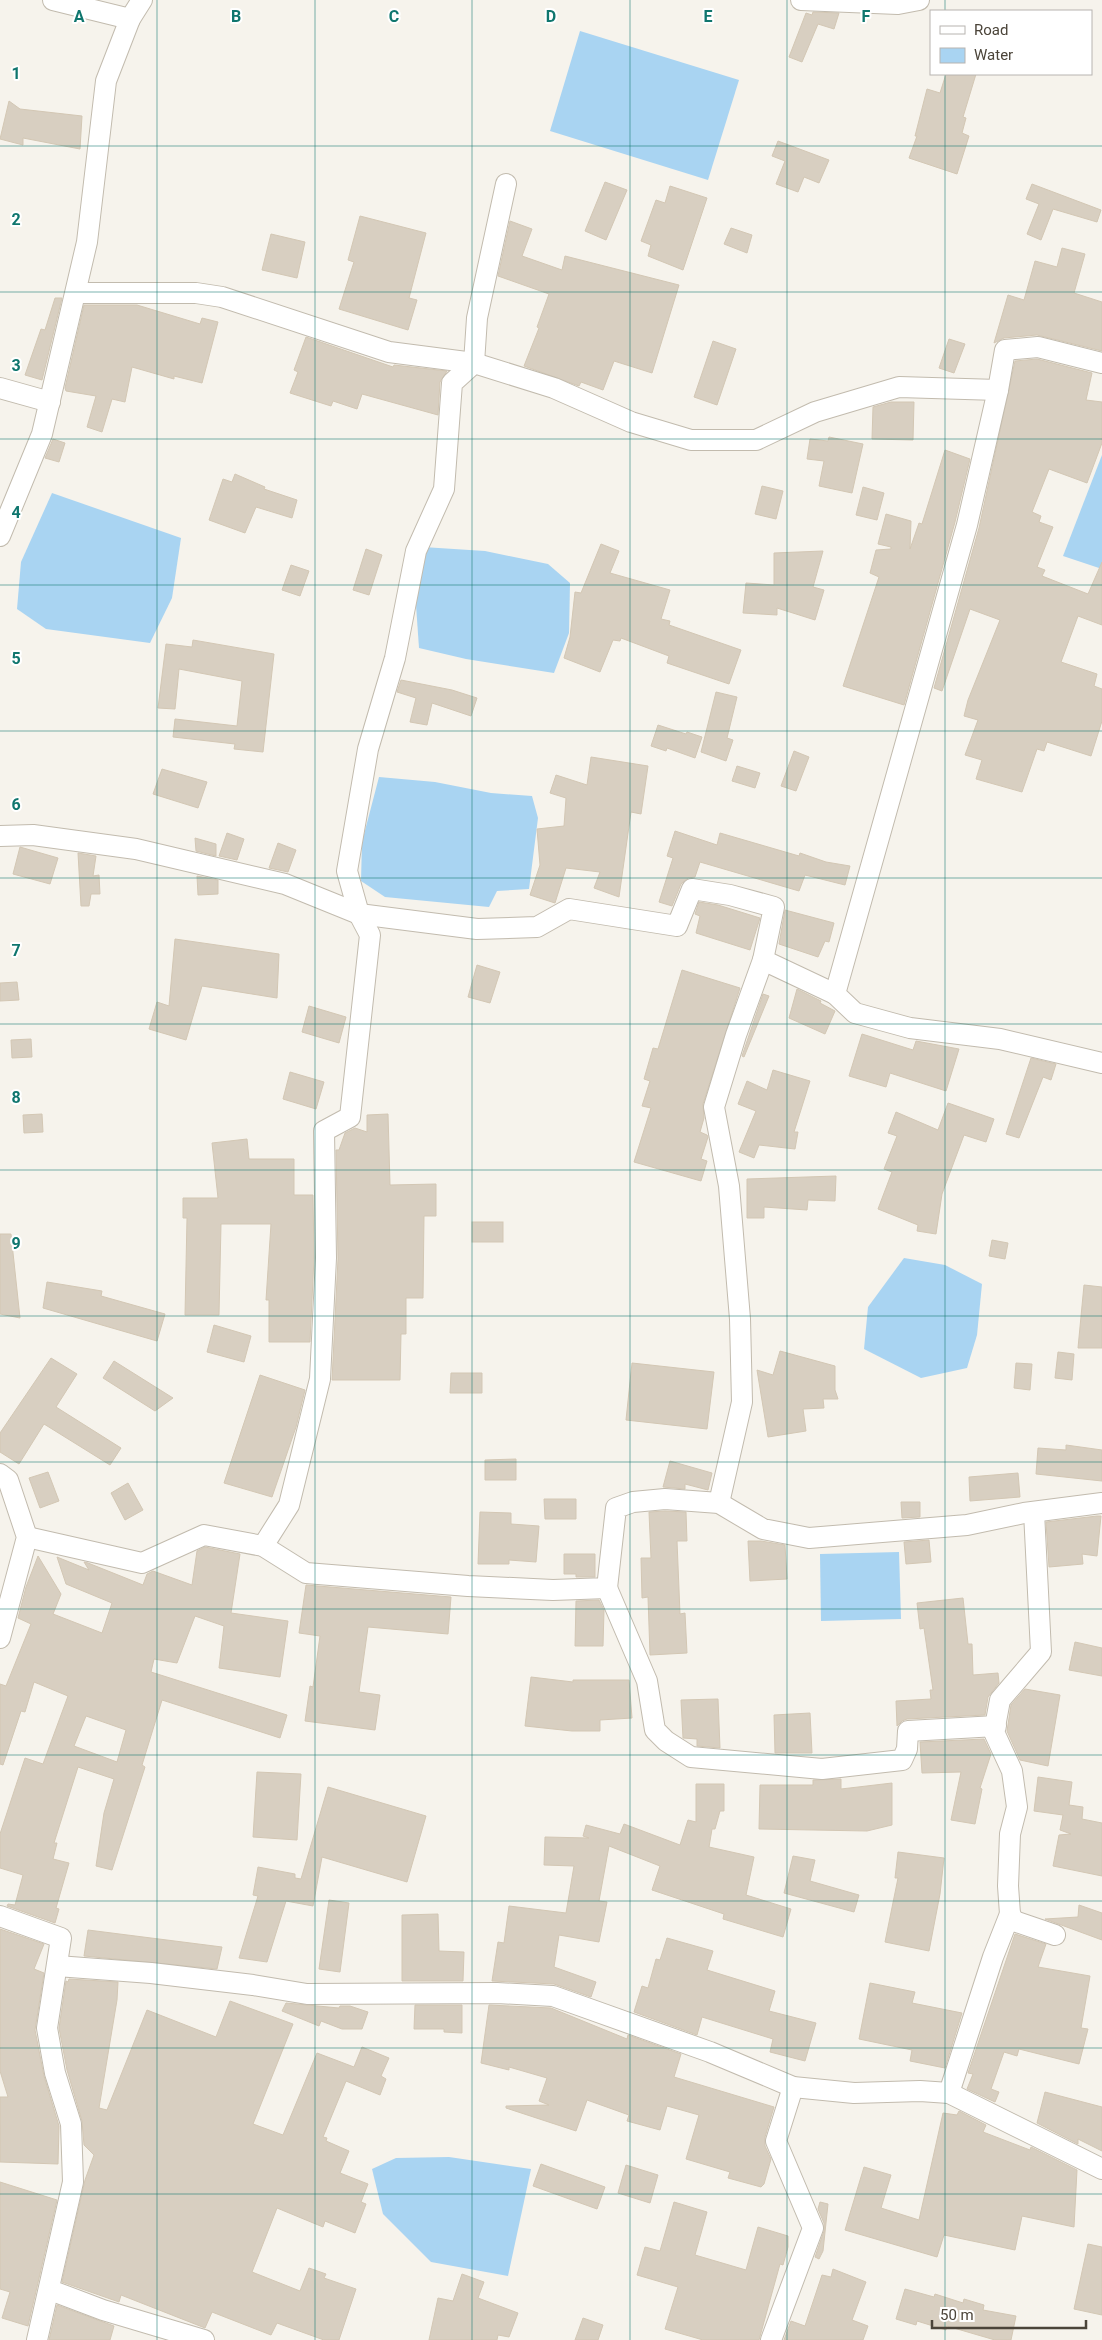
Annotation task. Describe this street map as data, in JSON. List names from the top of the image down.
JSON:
{
  "legend": ["Road", "Water"],
  "scale_bar": "50 m",
  "grid": {
    "columns": [
      "A",
      "B",
      "C",
      "D",
      "E",
      "F"
    ],
    "rows": [
      "1",
      "2",
      "3",
      "4",
      "5",
      "6",
      "7",
      "8",
      "9"
    ]
  }
}
